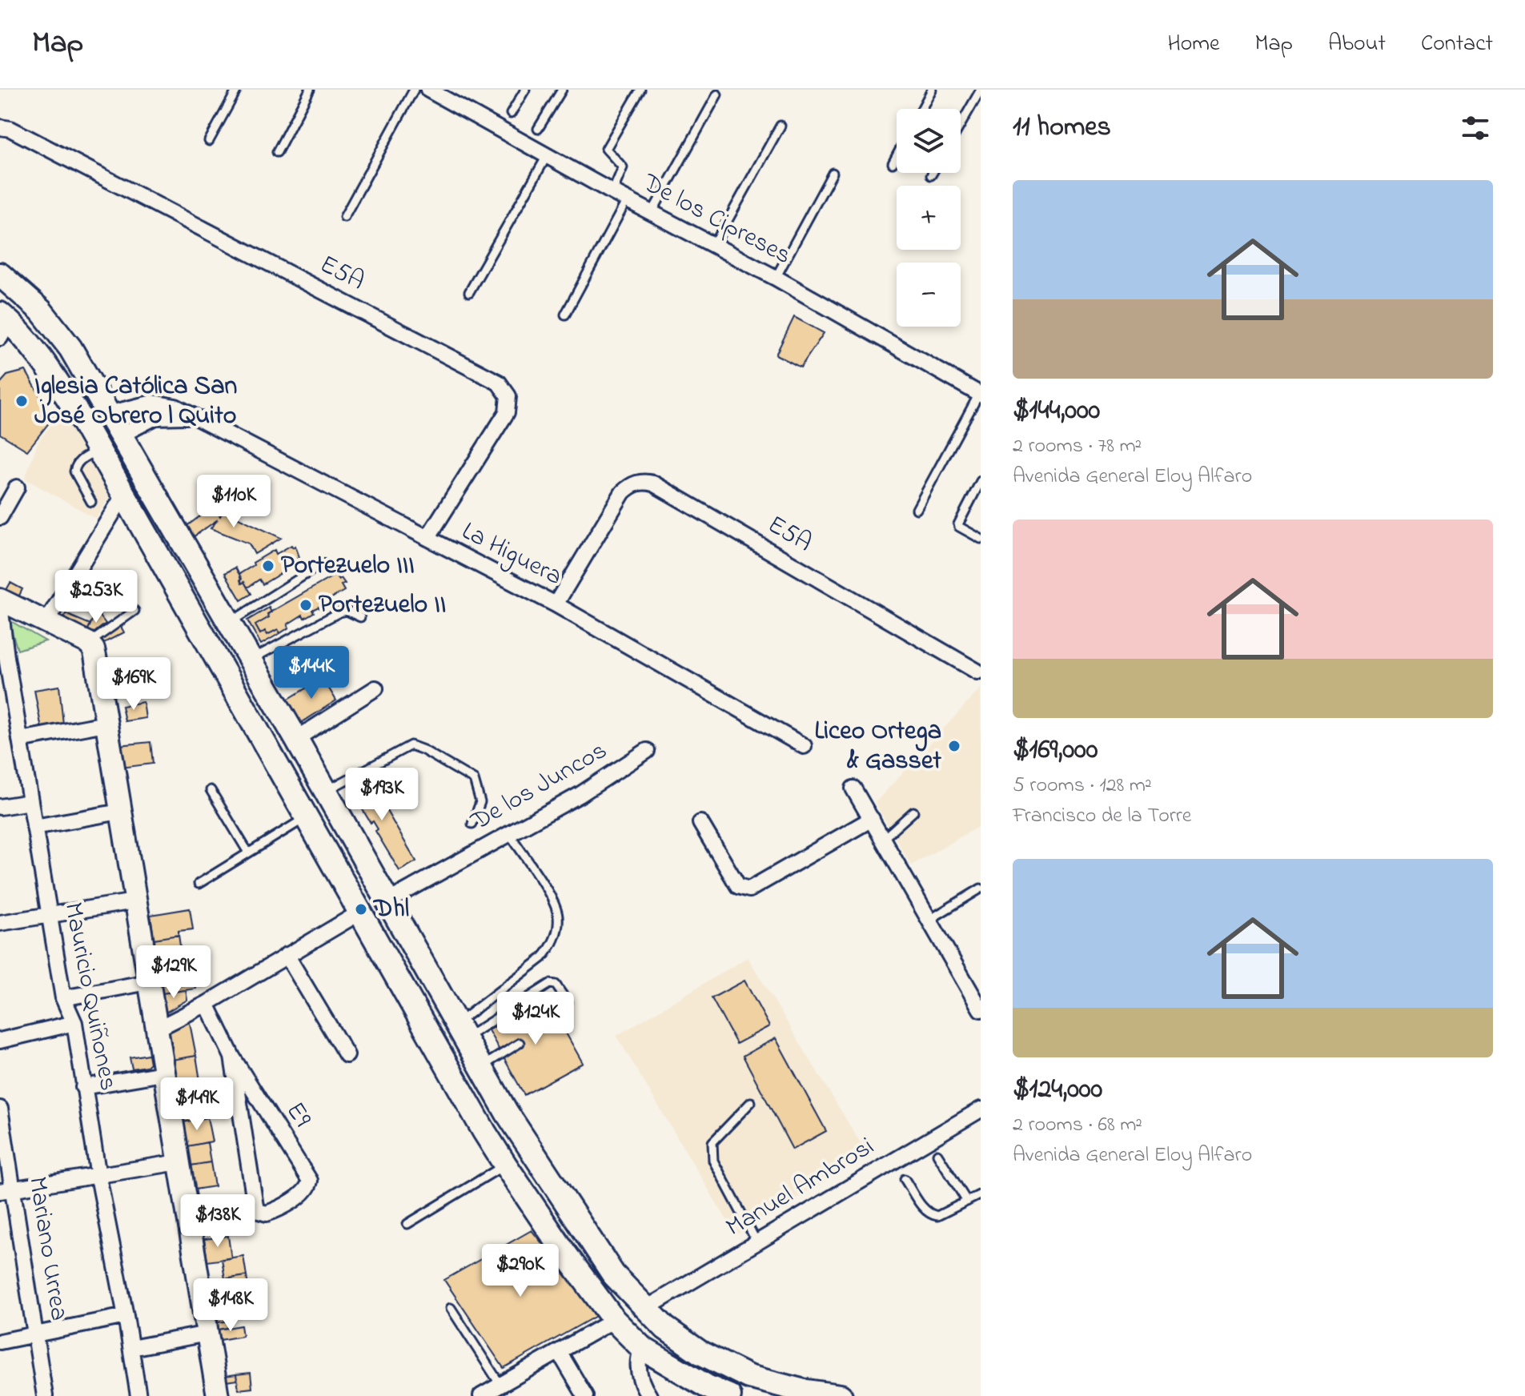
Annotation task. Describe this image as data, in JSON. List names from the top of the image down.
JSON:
{
  "streets": {
    "street": [
      "De los Cipreses",
      "E5A",
      "La Higuera",
      "De los Juncos",
      "Mauricio Quiñones",
      "E9",
      "Manuel Ambrosi",
      "Mariano Urrea"
    ]
  },
  "crossings": [
    ["E5A", "La Higuera"]
  ],
  "places": [
    "Iglesia Católica San José Obrero | Quito",
    "Portezuelo III",
    "Portezuelo II",
    "Liceo Ortega & Gasset",
    "Dhl"
  ],
  "page": {
    "header": "Map",
    "nav": [
      "Home",
      "Map",
      "About",
      "Contact"
    ],
    "heading": "11 homes",
    "map_buttons": ["+", "−"],
    "list": [
      {
        "name": "$144,000",
        "note": "2 rooms · 78 m² · Avenida General Eloy Alfaro"
      },
      {
        "name": "$169,000",
        "note": "5 rooms · 128 m² · Francisco de la Torre"
      },
      {
        "name": "$124,000",
        "note": "2 rooms · 68 m² · Avenida General Eloy Alfaro"
      }
    ],
    "price": [
      "$110K",
      "$253K",
      "$144K",
      "$169K",
      "$193K",
      "$129K",
      "$124K",
      "$149K",
      "$138K",
      "$290K",
      "$148K"
    ]
  }
}
